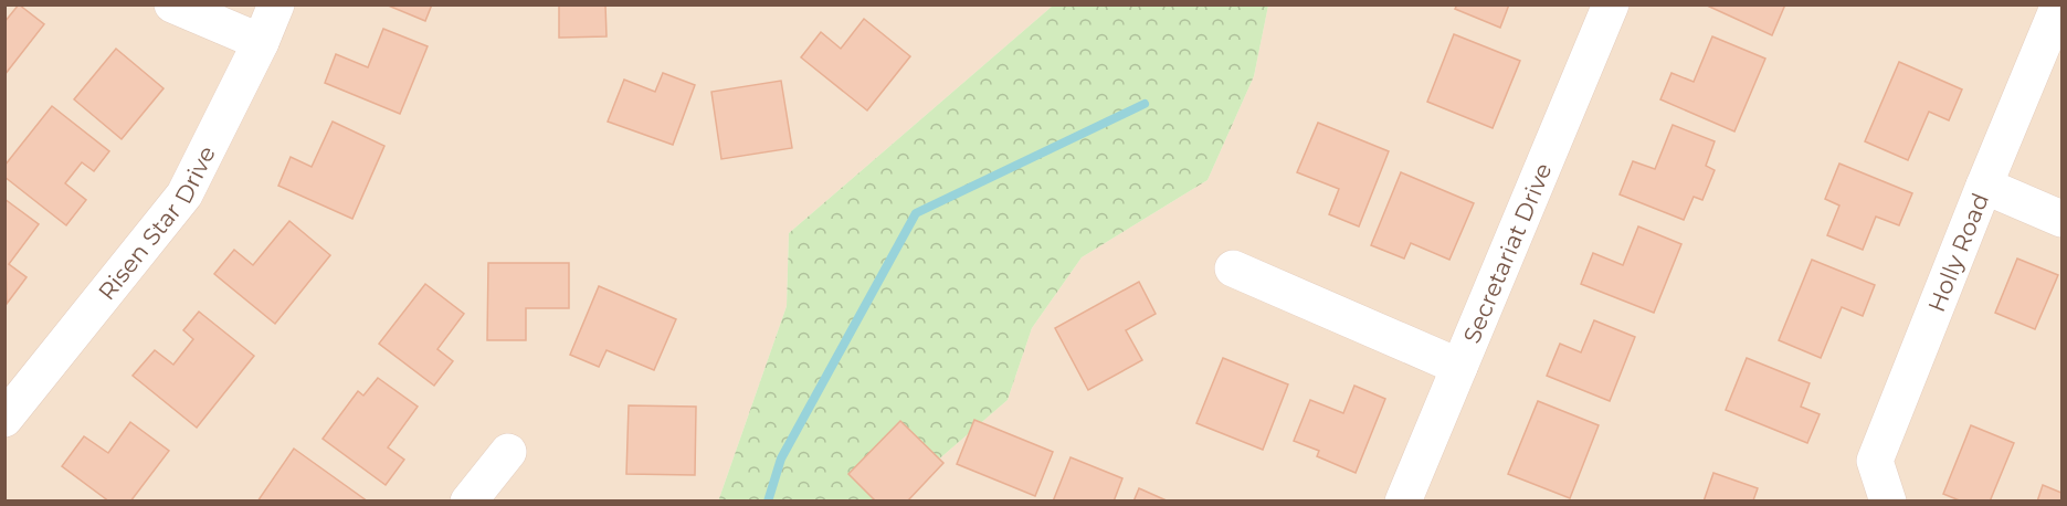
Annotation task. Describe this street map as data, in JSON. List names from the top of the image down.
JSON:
{
  "streets": {
    "street": ["Risen Star Drive", "Holly Road", "Secretariat Drive"]
  }
}
